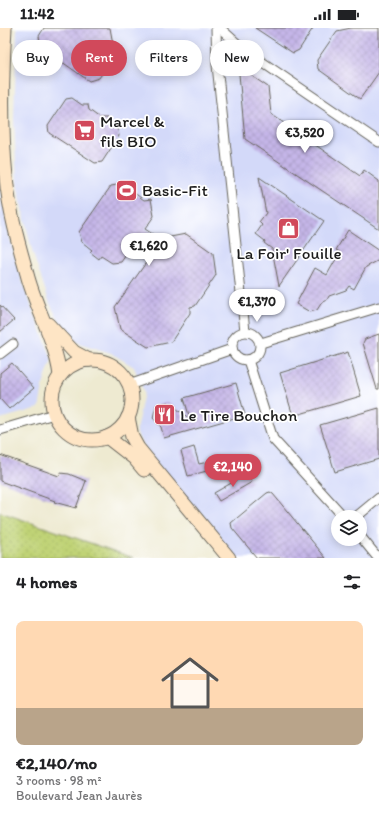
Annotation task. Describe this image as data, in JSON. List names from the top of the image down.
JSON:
{
  "places": {
    "supermarket": ["Marcel & fils BIO"],
    "sports": ["Basic-Fit"],
    "shop": ["La Foir' Fouille"],
    "restaurant": ["Le Tire Bouchon"]
  },
  "page": {
    "status": "11:42",
    "chip": [
      "Buy",
      "Rent",
      "Filters",
      "New"
    ],
    "price": [
      "€3,520",
      "€1,620",
      "€1,370",
      "€2,140"
    ],
    "heading": "4 homes",
    "list": [
      {
        "name": "€2,140/mo",
        "note": "3 rooms · 98 m² · Boulevard Jean Jaurès"
      }
    ]
  }
}
